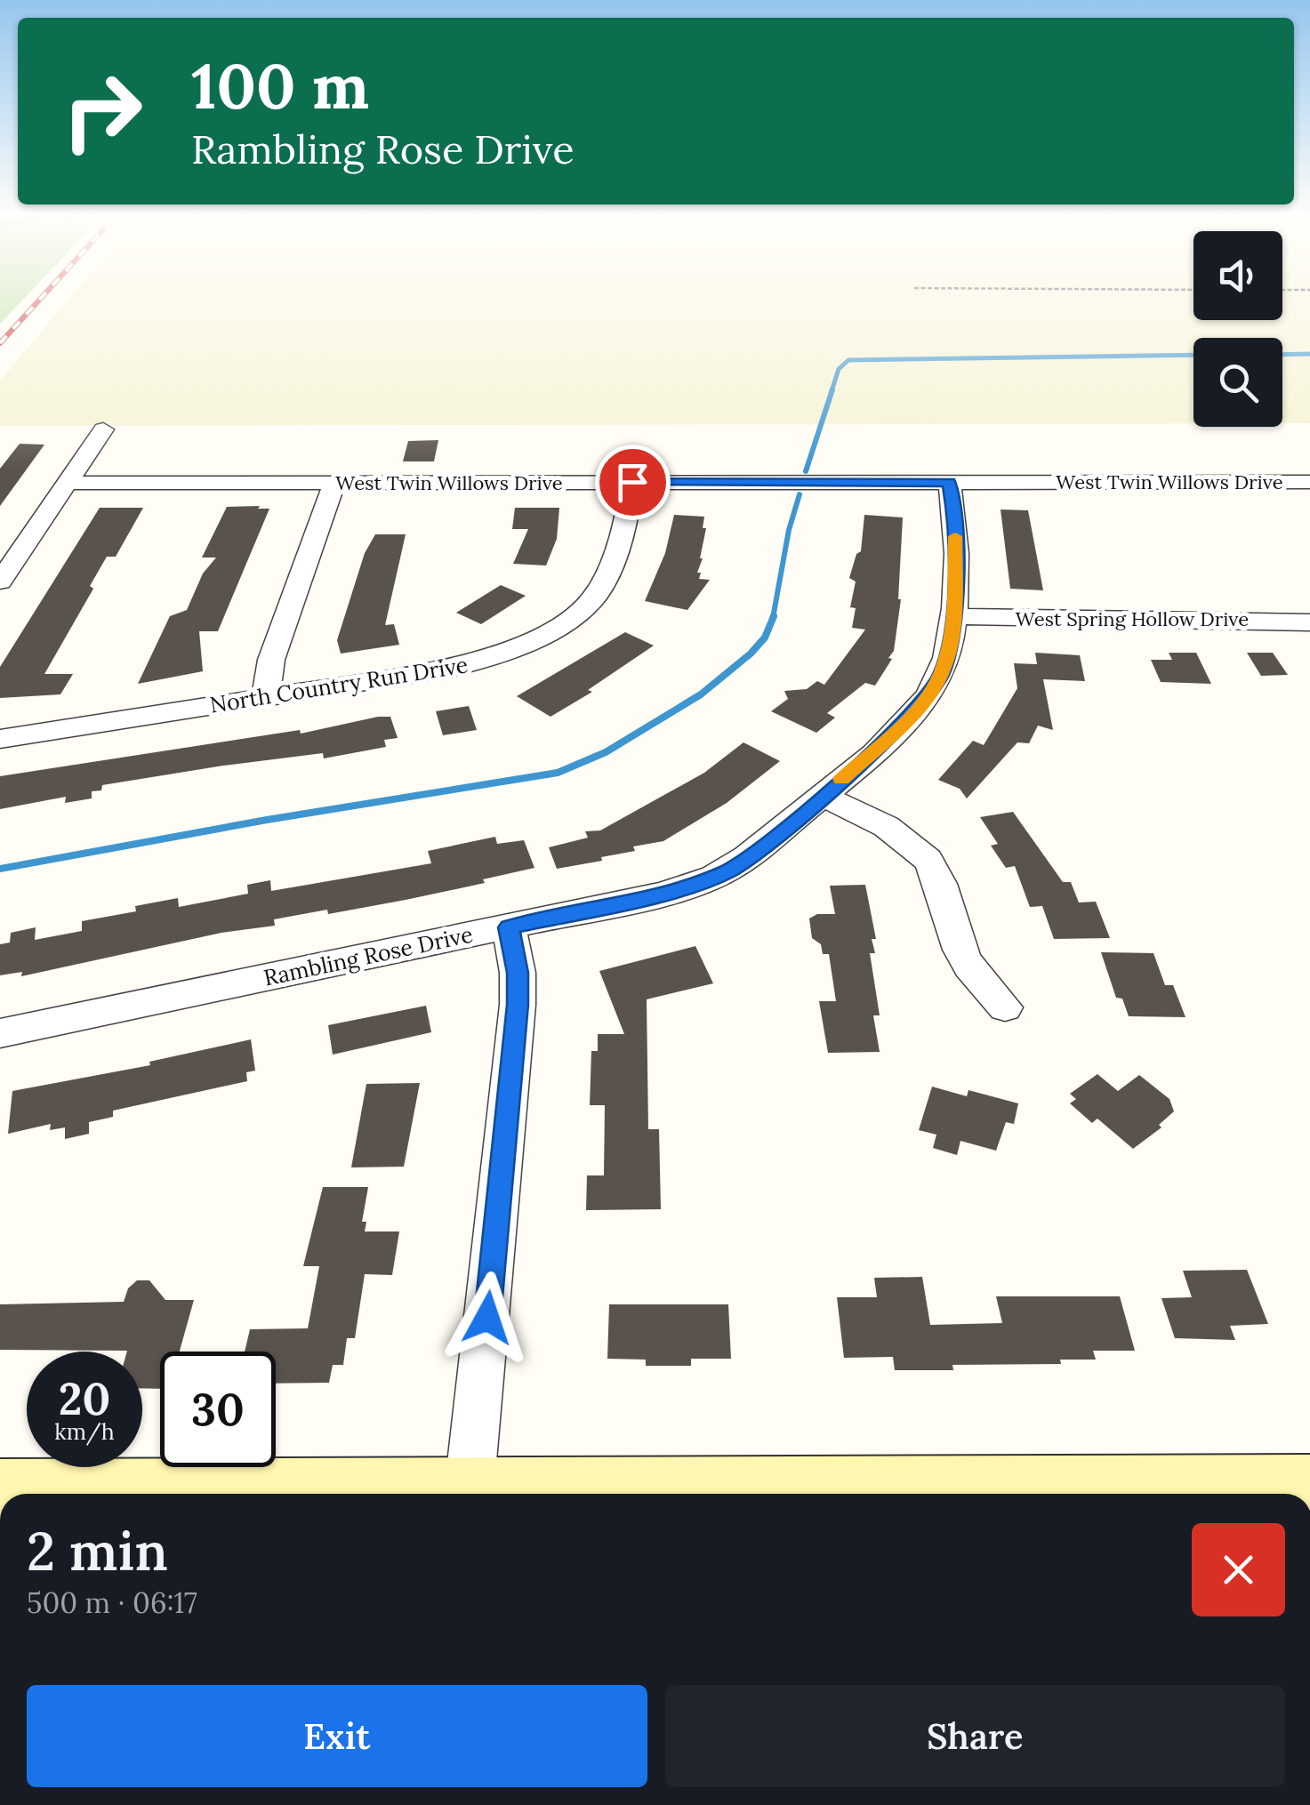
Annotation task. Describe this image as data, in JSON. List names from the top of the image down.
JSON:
{
  "streets": {
    "street": [
      "West Twin Willows Drive",
      "West Spring Hollow Drive",
      "North Country Run Drive",
      "Rambling Rose Drive"
    ]
  },
  "crossings": [
    ["West Twin Willows Drive", "North Country Run Drive"],
    ["West Twin Willows Drive", "Rambling Rose Drive"],
    ["West Spring Hollow Drive", "Rambling Rose Drive"]
  ],
  "page": {
    "turn": ["100 m", "Rambling Rose Drive"],
    "speed": "20 km/h",
    "limit": "30",
    "heading": ["2 min", "500 m · 06:17"],
    "buttons": ["Exit", "Share"]
  }
}
